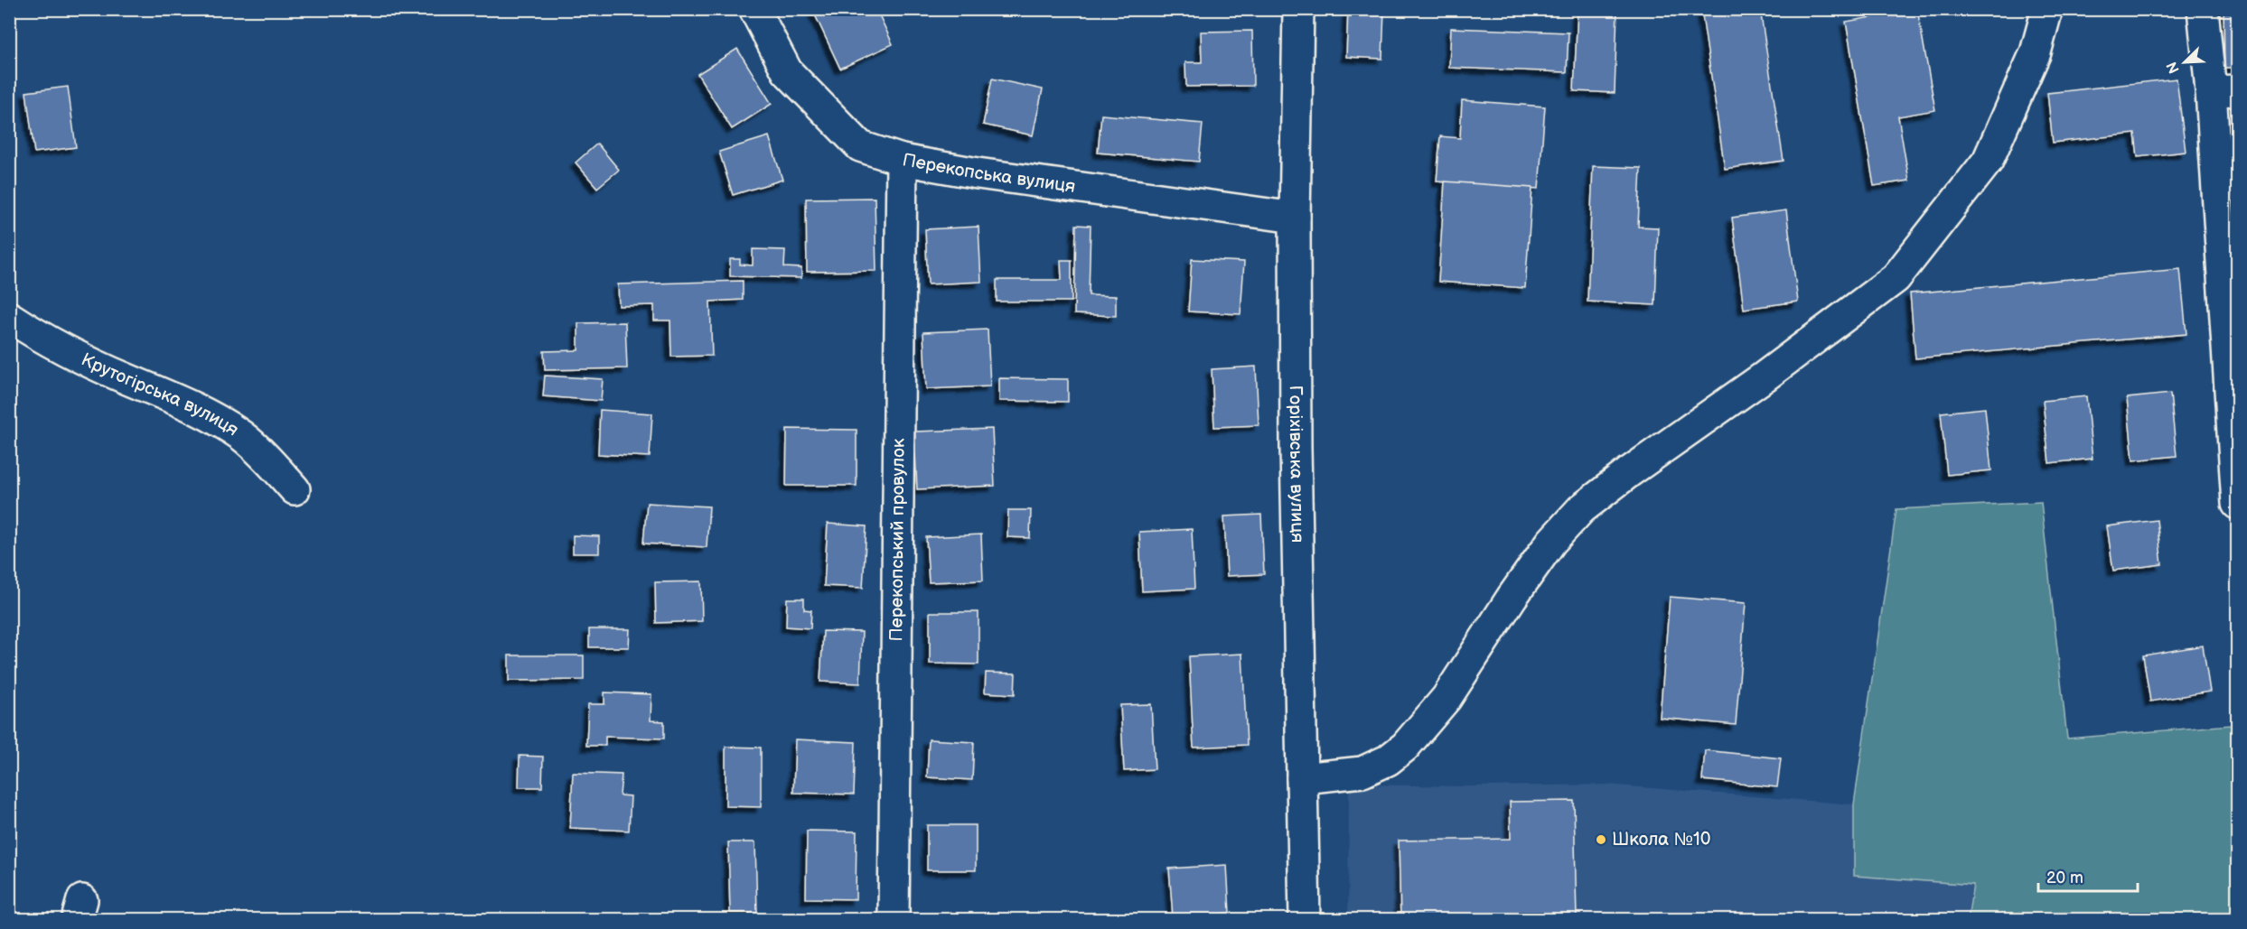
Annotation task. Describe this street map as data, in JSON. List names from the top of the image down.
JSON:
{
  "streets": {
    "street": [
      "Перекопська вулиця",
      "Крутогірська вулиця",
      "Горіхівська вулиця",
      "Перекопський провулок"
    ]
  },
  "crossings": [
    ["Перекопська вулиця", "Горіхівська вулиця"],
    ["Перекопська вулиця", "Перекопський провулок"]
  ],
  "places": ["Школа №10"],
  "scale_bar": "20 m",
  "north": "bottom left"
}
